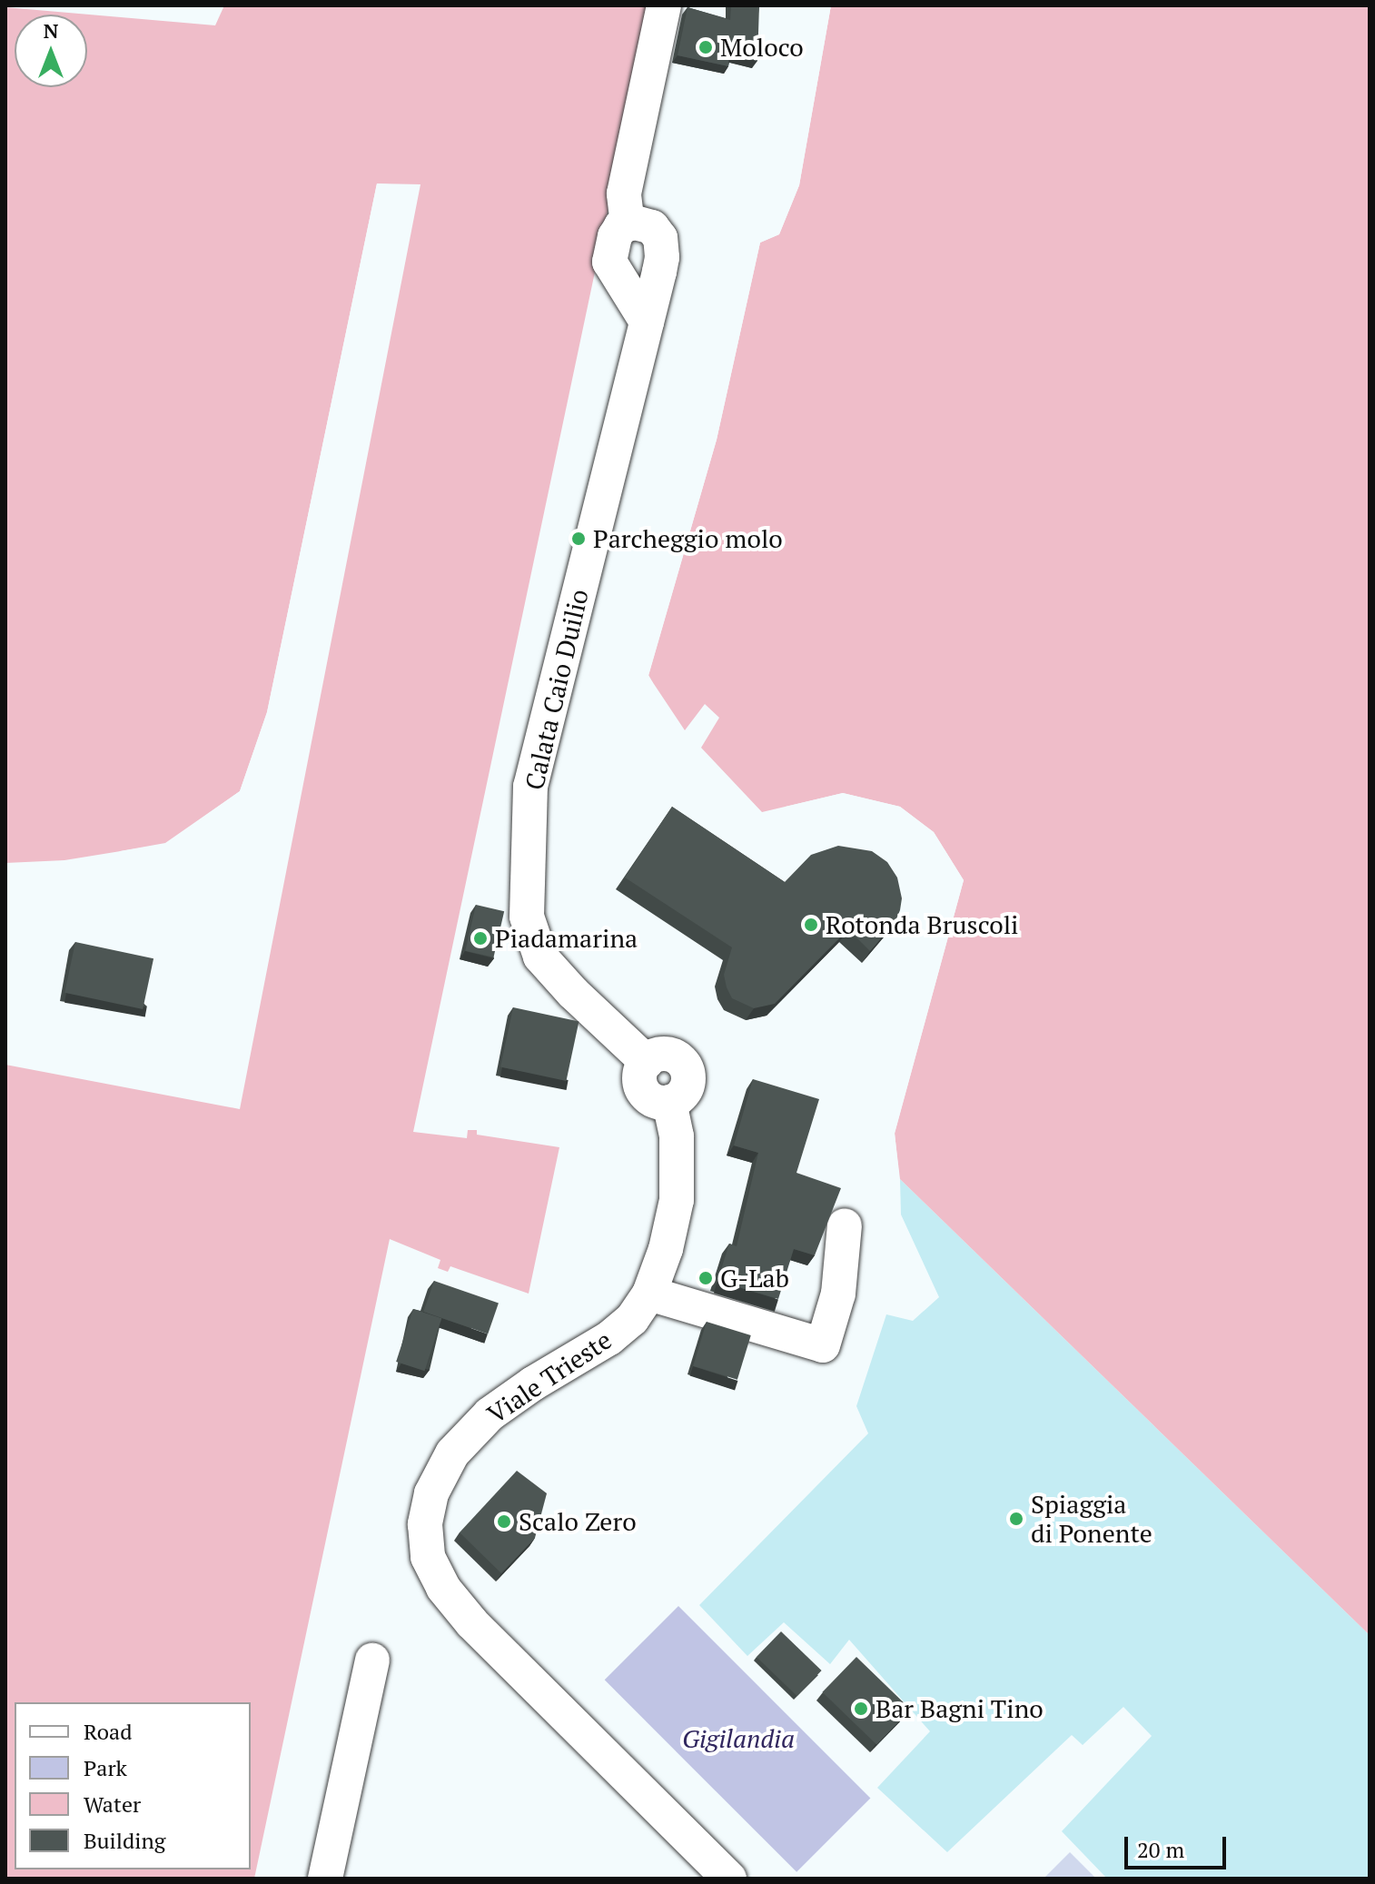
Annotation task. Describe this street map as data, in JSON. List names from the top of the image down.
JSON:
{
  "streets": {
    "street": ["Calata Caio Duilio", "Viale Trieste"]
  },
  "crossings": [
    ["Calata Caio Duilio", "Viale Trieste"]
  ],
  "parks": ["Gigilandia"],
  "places": [
    "Moloco",
    "Parcheggio molo",
    "Rotonda Bruscoli",
    "Piadamarina",
    "G-Lab",
    "Spiaggia di Ponente",
    "Scalo Zero",
    "Bar Bagni Tino"
  ],
  "legend": [
    "Road",
    "Park",
    "Water",
    "Building"
  ],
  "scale_bar": "20 m",
  "north": "top"
}
